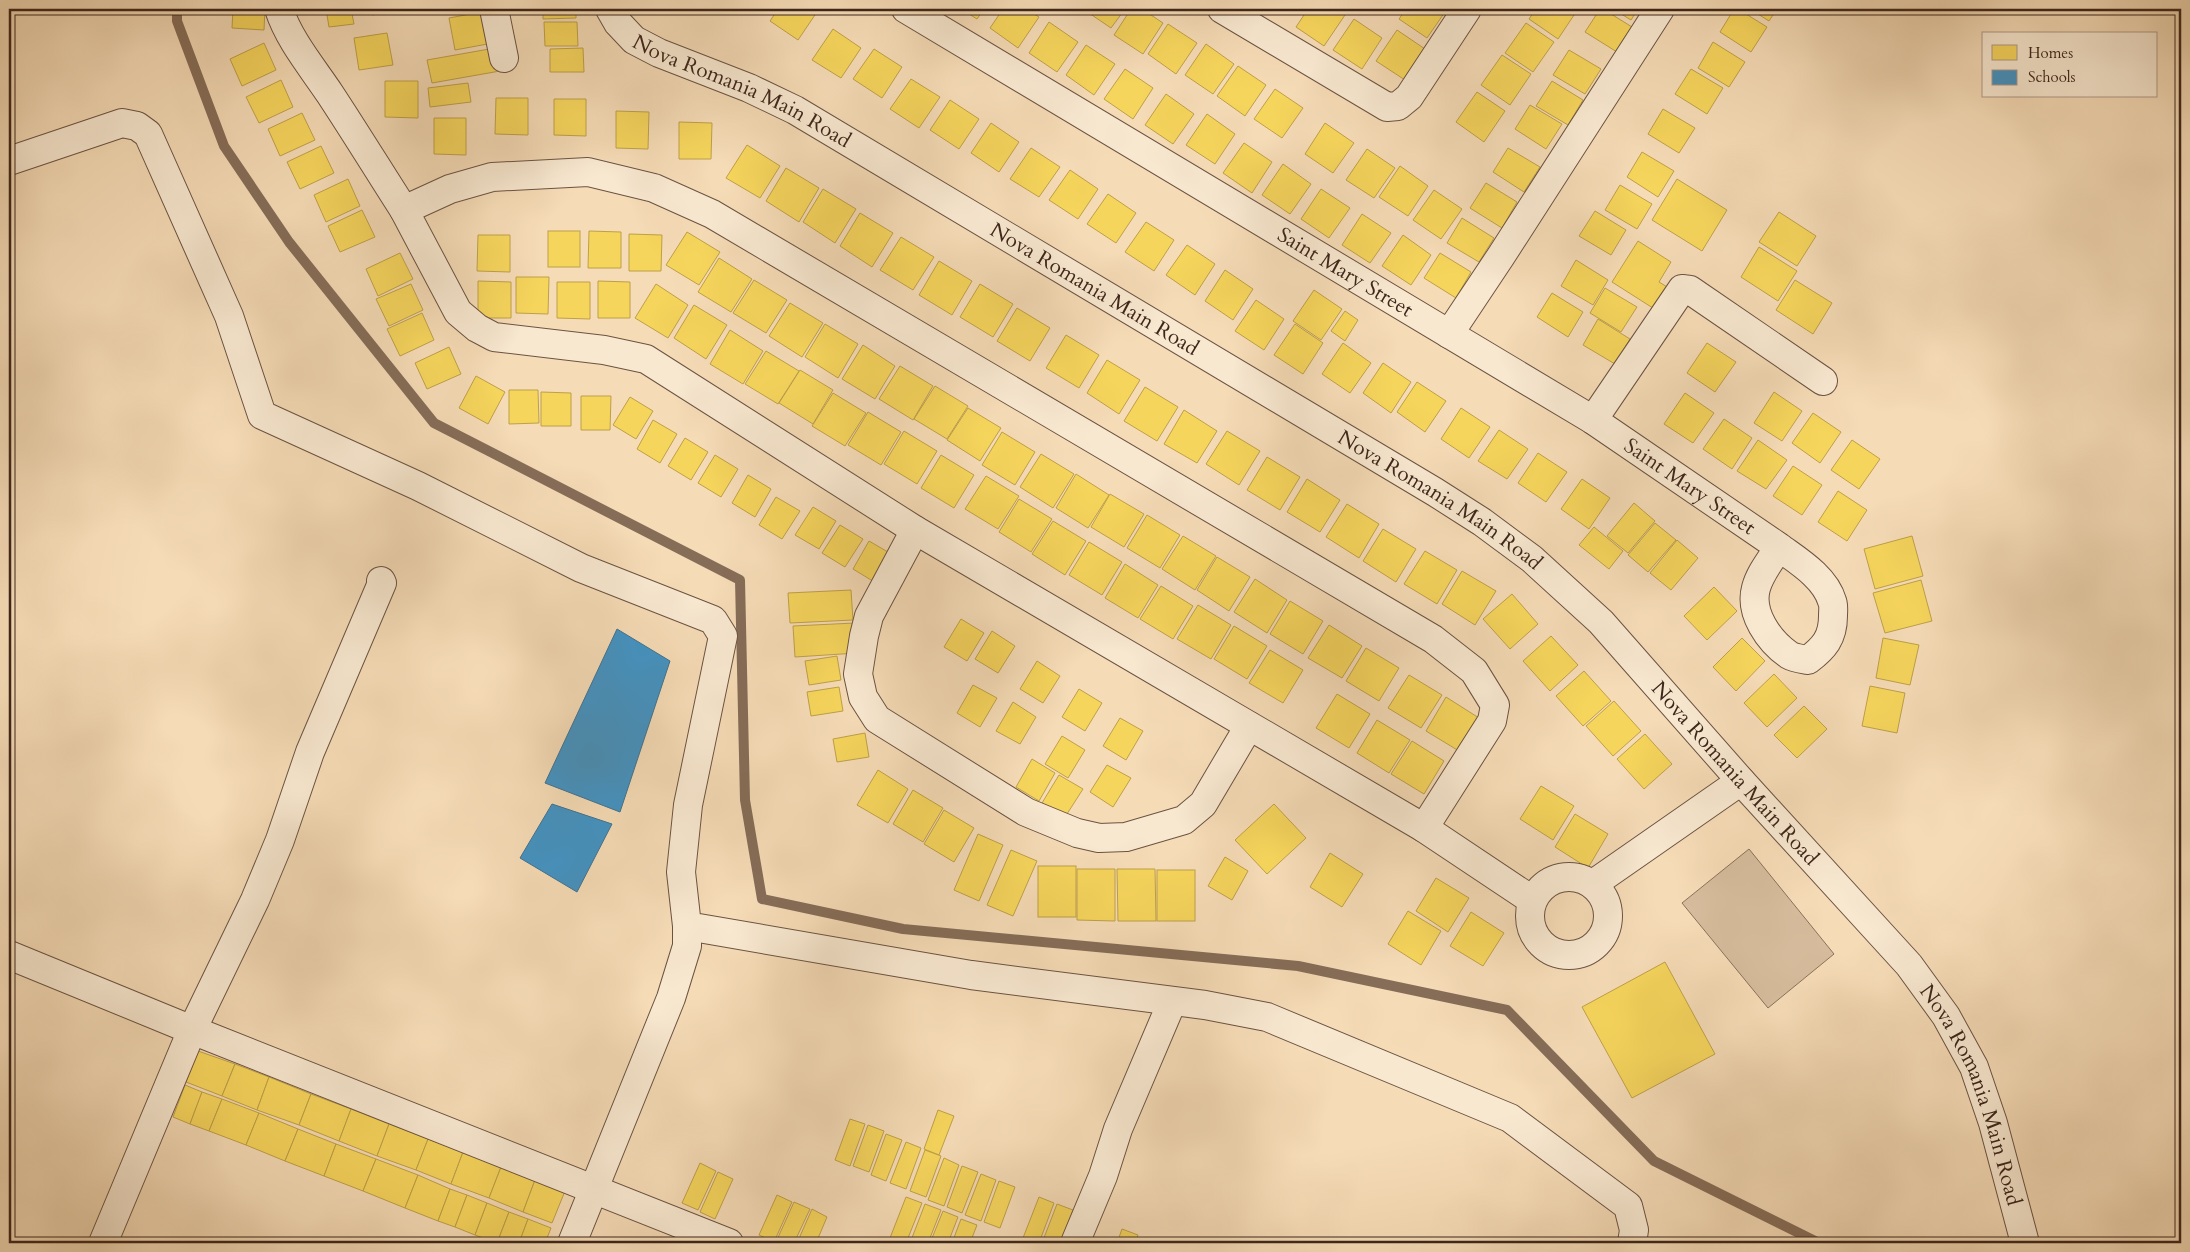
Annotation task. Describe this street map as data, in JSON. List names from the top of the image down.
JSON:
{
  "streets": {
    "street": ["Nova Romania Main Road", "Saint Mary Street"]
  },
  "legend": ["Homes", "Schools"]
}
